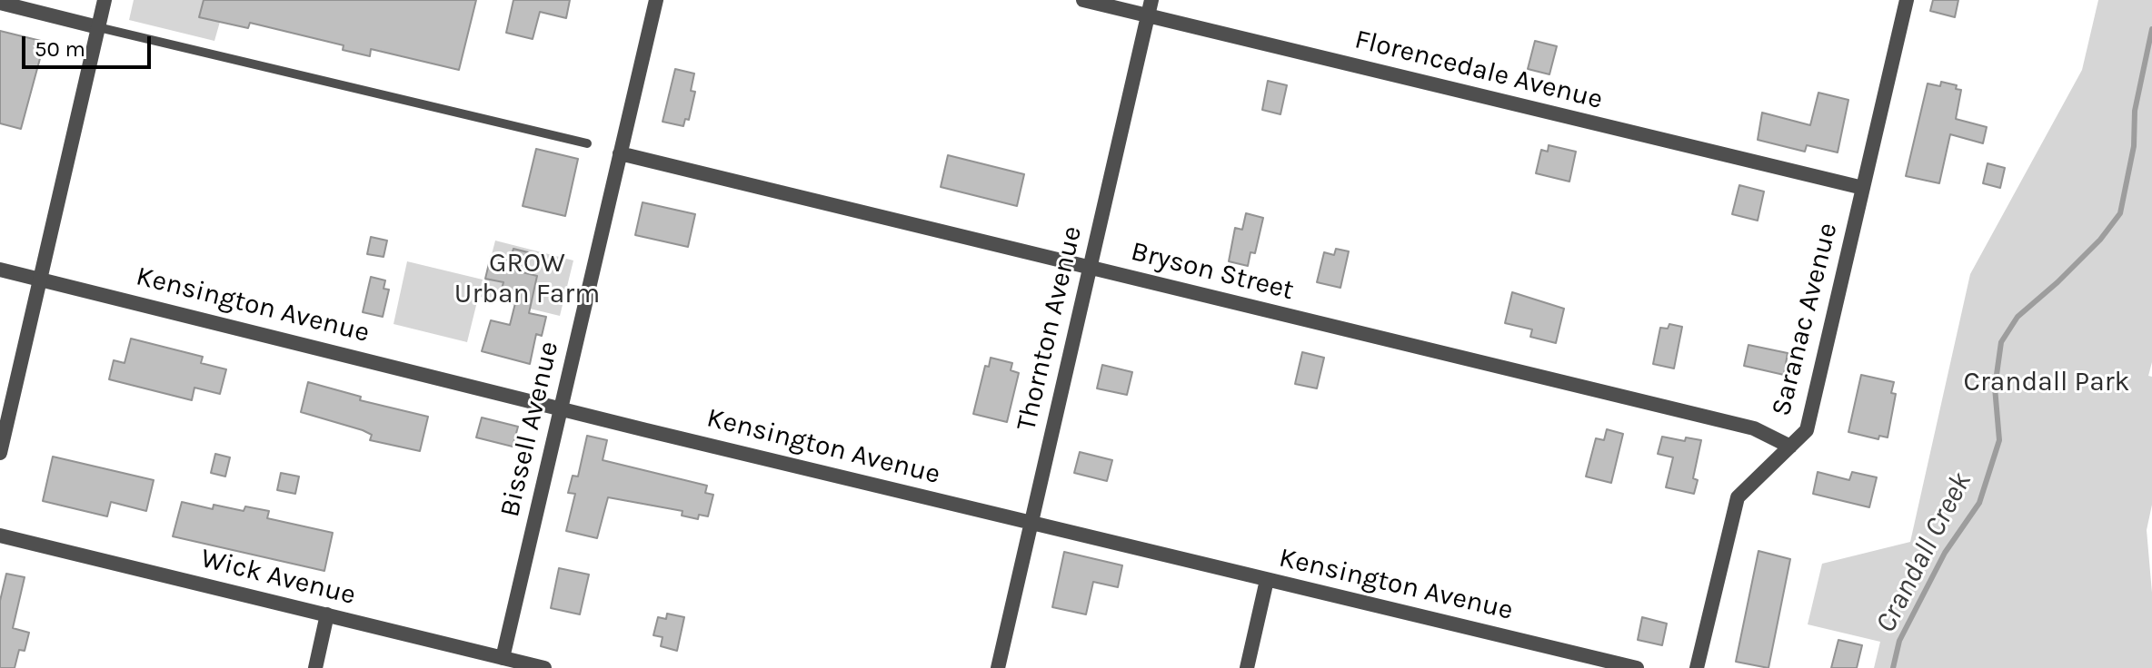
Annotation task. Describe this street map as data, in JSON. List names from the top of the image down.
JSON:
{
  "streets": {
    "street": [
      "Florencedale Avenue",
      "Bryson Street",
      "Kensington Avenue",
      "Saranac Avenue",
      "Thornton Avenue",
      "Bissell Avenue",
      "Wick Avenue"
    ]
  },
  "crossings": [
    ["Florencedale Avenue", "Saranac Avenue"],
    ["Florencedale Avenue", "Thornton Avenue"],
    ["Bryson Street", "Saranac Avenue"],
    ["Bryson Street", "Thornton Avenue"],
    ["Bryson Street", "Bissell Avenue"],
    ["Kensington Avenue", "Thornton Avenue"],
    ["Kensington Avenue", "Bissell Avenue"],
    ["Bissell Avenue", "Wick Avenue"]
  ],
  "water": ["Crandall Creek"],
  "parks": ["GROW Urban Farm", "Crandall Park"],
  "scale_bar": "50 m"
}
